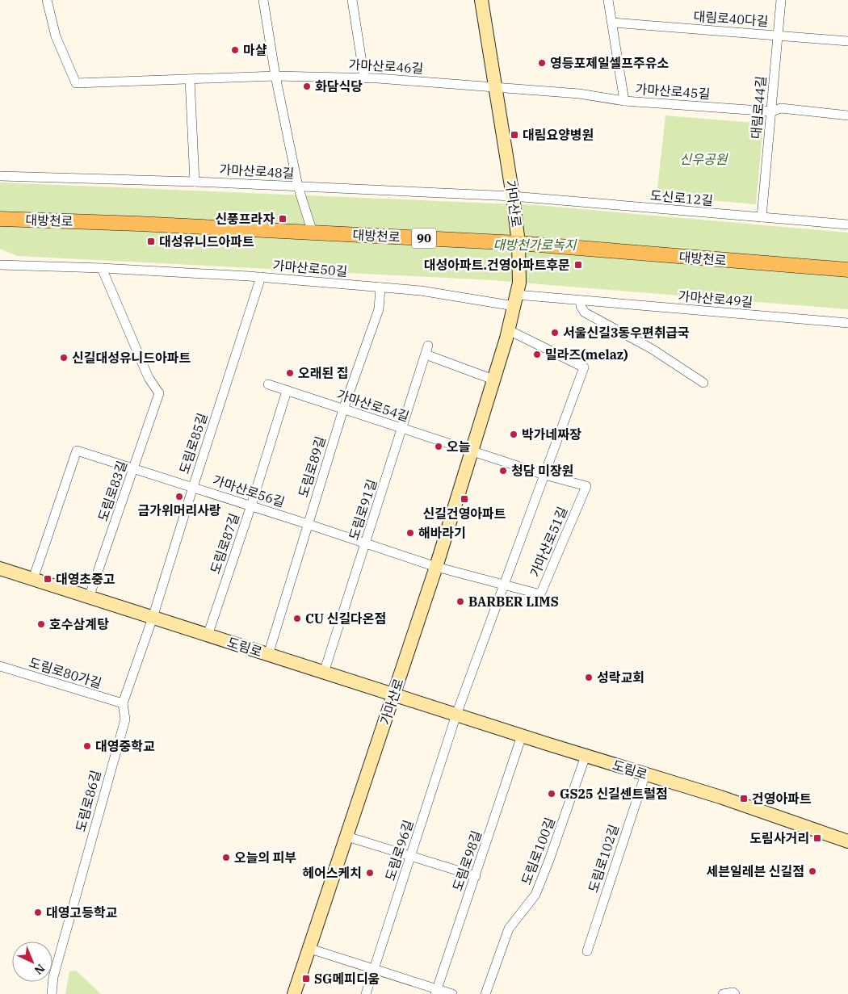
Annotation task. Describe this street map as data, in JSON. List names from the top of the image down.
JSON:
{
  "streets": {
    "main road": [
      "가마산로",
      "대방천로",
      "90",
      "도림로"
    ],
    "street": [
      "대림로40다길",
      "가마산로46길",
      "가마산로45길",
      "대림로44길",
      "가마산로48길",
      "도신로12길",
      "가마산로50길",
      "가마산로49길",
      "가마산로54길",
      "도림로85길",
      "도림로89길",
      "도림로83길",
      "가마산로56길",
      "도림로91길",
      "가마산로51길",
      "도림로87길",
      "도림로80가길",
      "도림로86길",
      "도림로96길",
      "도림로100길",
      "도림로102길",
      "도림로98길"
    ]
  },
  "crossings": [
    ["대림로40다길", "대림로44길"],
    ["가마산로46길", "가마산로45길"],
    ["가마산로46길", "가마산로"],
    ["가마산로45길", "대림로44길"],
    ["가마산로45길", "가마산로"],
    ["대림로44길", "도신로12길"],
    ["가마산로48길", "도신로12길"],
    ["가마산로48길", "가마산로"],
    ["도신로12길", "가마산로"],
    ["가마산로", "대방천로"],
    ["가마산로", "가마산로50길"],
    ["가마산로", "가마산로49길"],
    ["가마산로", "가마산로54길"],
    ["가마산로", "가마산로56길"],
    ["가마산로", "도림로91길"],
    ["가마산로", "가마산로51길"],
    ["가마산로", "도림로"],
    ["가마산로50길", "가마산로49길"],
    ["가마산로50길", "도림로85길"],
    ["가마산로50길", "도림로89길"],
    ["가마산로50길", "도림로83길"],
    ["가마산로54길", "도림로89길"],
    ["가마산로54길", "도림로91길"],
    ["가마산로54길", "도림로87길"],
    ["도림로85길", "가마산로56길"],
    ["도림로85길", "도림로"],
    ["도림로85길", "도림로86길"],
    ["도림로89길", "가마산로56길"],
    ["도림로89길", "도림로"],
    ["도림로83길", "가마산로56길"],
    ["도림로83길", "도림로"],
    ["가마산로56길", "도림로91길"],
    ["가마산로56길", "도림로87길"],
    ["가마산로56길", "도림로"],
    ["도림로91길", "도림로"],
    ["도림로87길", "도림로"],
    ["도림로", "도림로86길"],
    ["도림로", "도림로96길"],
    ["도림로", "도림로100길"],
    ["도림로", "도림로102길"],
    ["도림로", "도림로98길"],
    ["도림로80가길", "도림로86길"]
  ],
  "parks": ["신우공원", "대방천가로녹지"],
  "places": {
    "other": [
      "마샬",
      "영등포제일셀프주유소",
      "화담식당",
      "서울신길3동우편취급국",
      "밀라즈(melaz)",
      "신길대성유니드아파트",
      "오래된 집",
      "박가네짜장",
      "오늘",
      "청담 미장원",
      "금가위머리사랑",
      "해바라기",
      "BARBER LIMS",
      "CU 신길다온점",
      "호수삼계탕",
      "성락교회",
      "대영중학교",
      "GS25 신길센트럴점",
      "오늘의 피부",
      "세븐일레븐 신길점",
      "헤어스케치",
      "대영고등학교"
    ],
    "transit": [
      "대림요양병원",
      "신풍프라자",
      "대성유니드아파트",
      "대성아파트.건영아파트후문",
      "신길건영아파트",
      "대영초중고",
      "건영아파트",
      "도림사거리",
      "SG메피디움"
    ]
  },
  "north": "bottom right"
}
